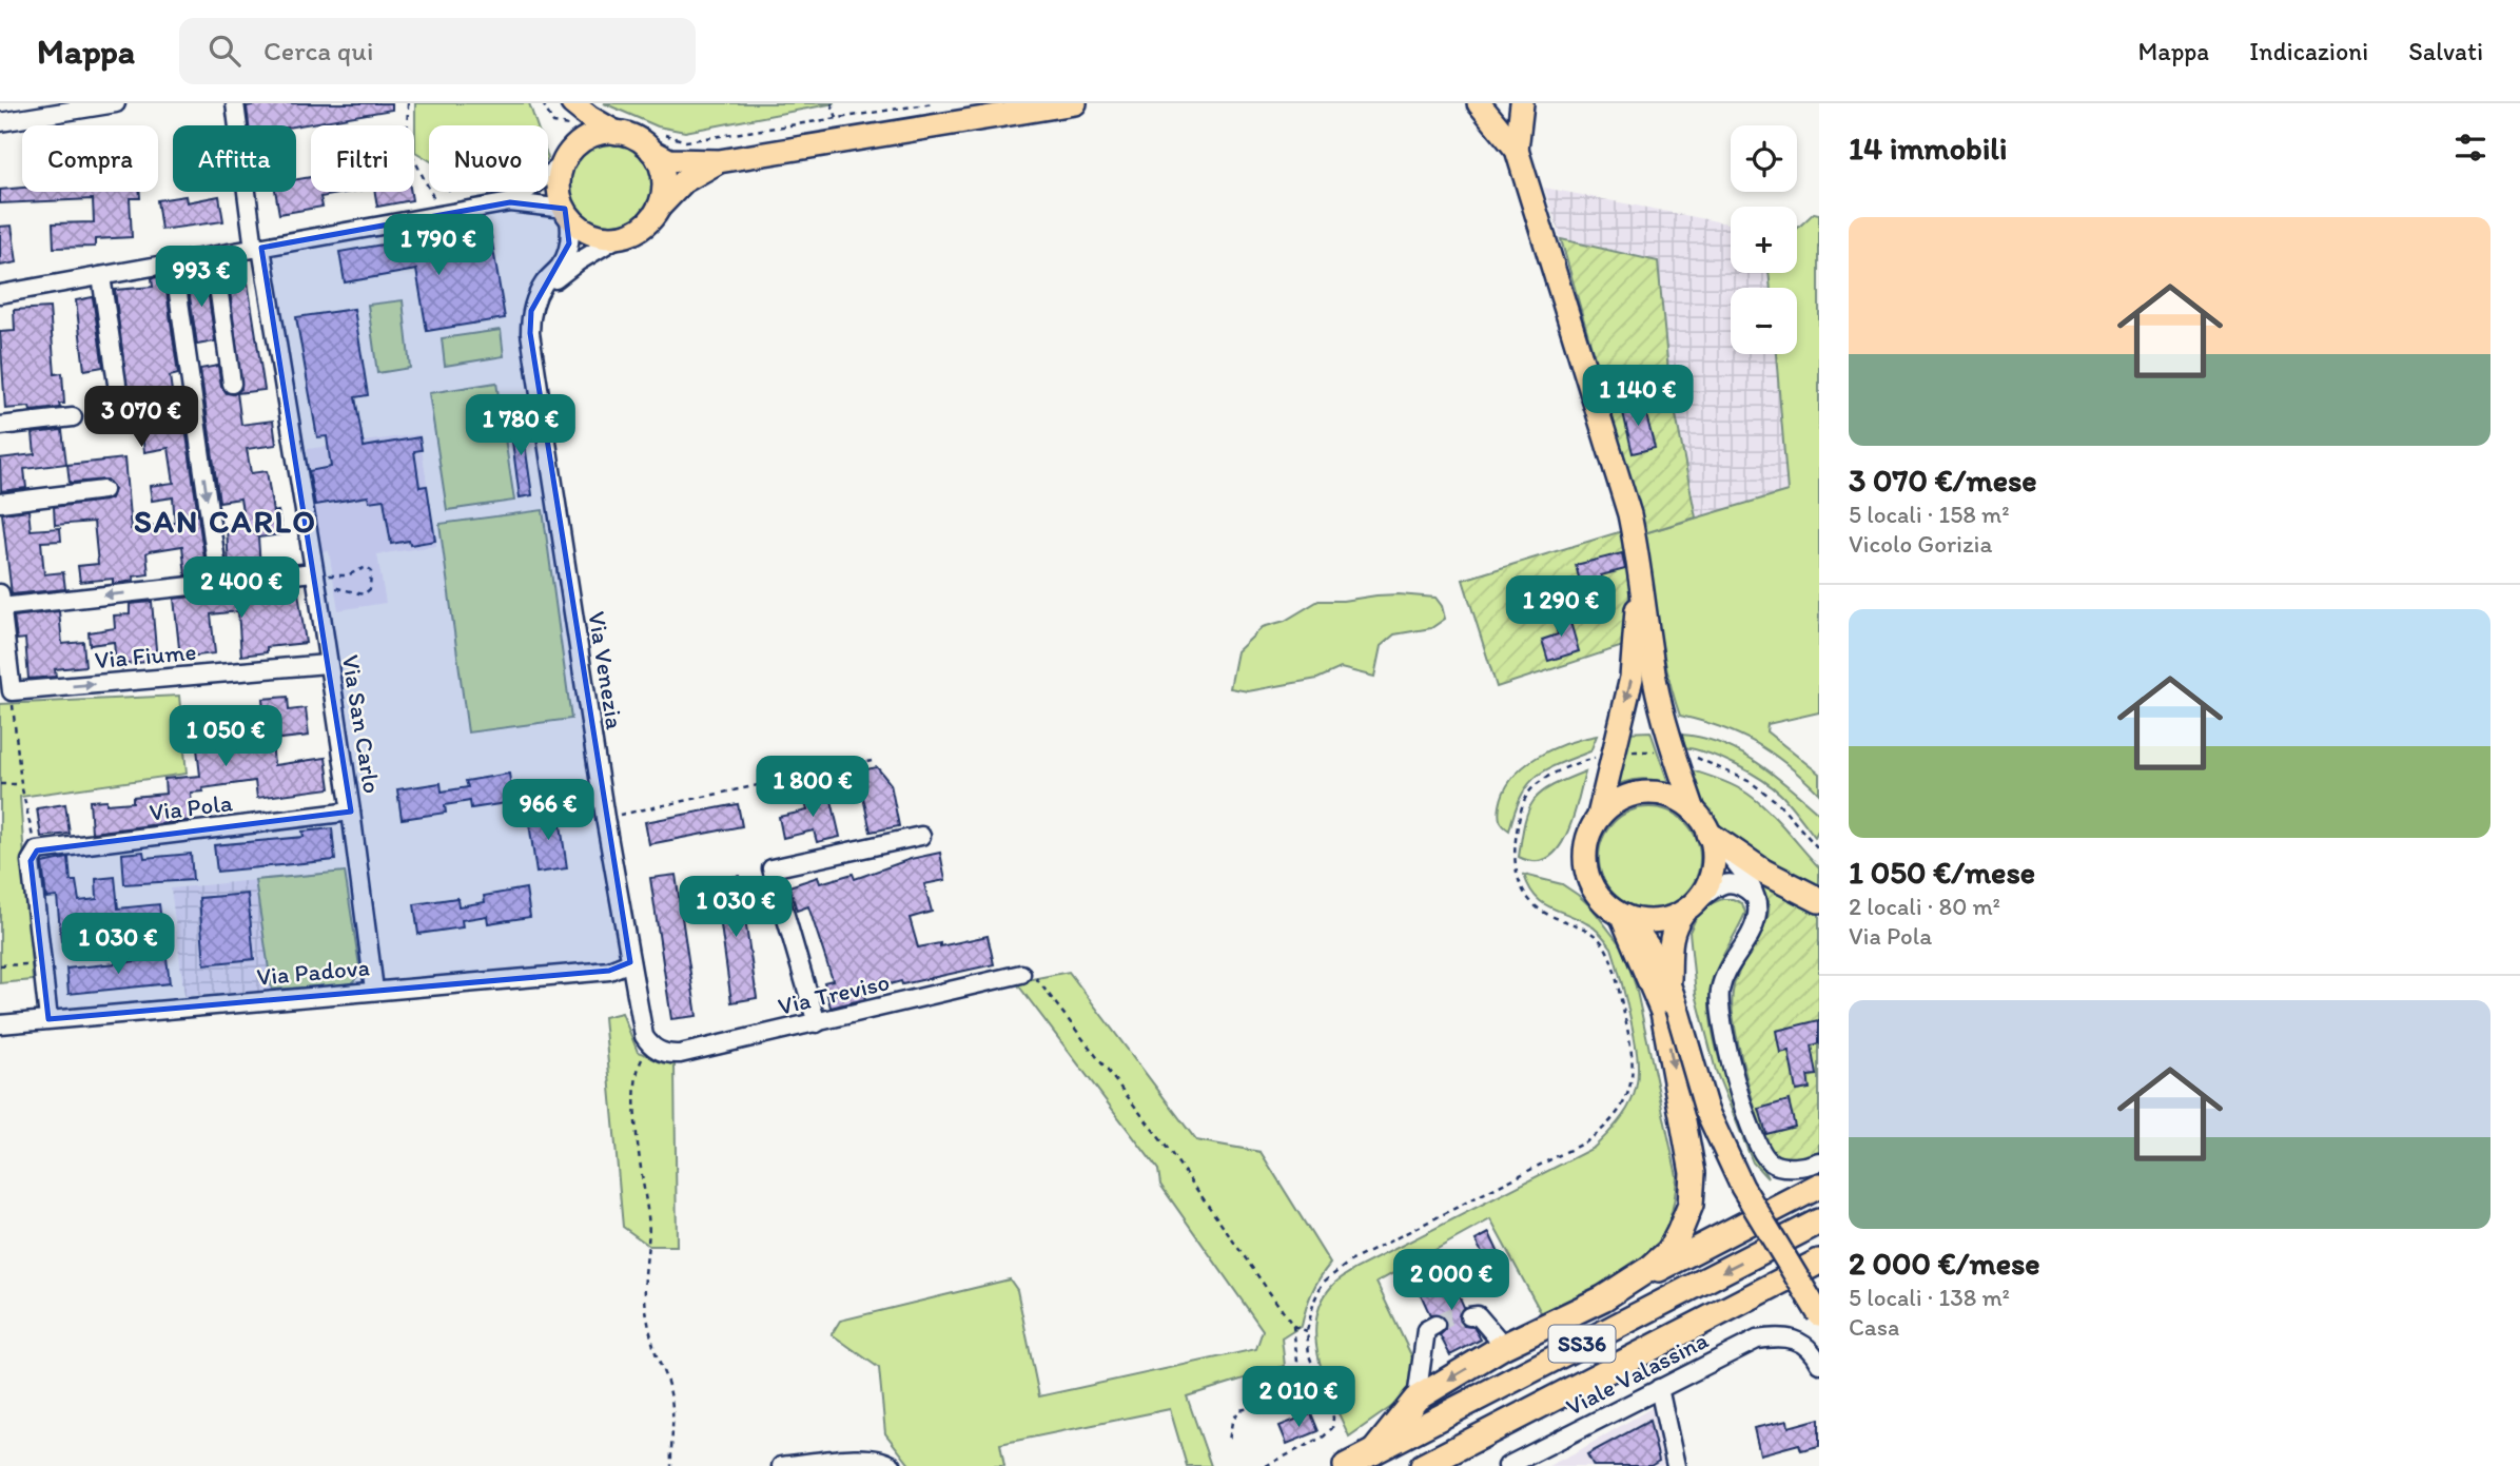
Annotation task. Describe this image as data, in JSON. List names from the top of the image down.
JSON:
{
  "streets": {
    "highway": ["SS36"],
    "street": [
      "Via Fiume",
      "Via Venezia",
      "Via San Carlo",
      "Via Pola",
      "Via Padova",
      "Via Treviso",
      "Viale Valassina"
    ]
  },
  "crossings": [
    ["Via Fiume", "Via San Carlo"],
    ["Via Venezia", "Via Padova"],
    ["Via Venezia", "Via Treviso"],
    ["Via San Carlo", "Via Pola"],
    ["Via San Carlo", "Via Padova"]
  ],
  "districts": ["SAN CARLO"],
  "page": {
    "header": "Mappa",
    "search": "Cerca qui",
    "nav": ["Mappa", "Indicazioni", "Salvati"],
    "heading": "14 immobili",
    "map_buttons": ["+", "−"],
    "chip": [
      "Compra",
      "Affitta",
      "Filtri",
      "Nuovo"
    ],
    "list": [
      {
        "name": "3 070 €/mese",
        "note": "5 locali · 158 m² · Vicolo Gorizia"
      },
      {
        "name": "1 050 €/mese",
        "note": "2 locali · 80 m² · Via Pola"
      },
      {
        "name": "2 000 €/mese",
        "note": "5 locali · 138 m² · Casa"
      }
    ],
    "price": [
      "1 790 €",
      "993 €",
      "1 140 €",
      "3 070 €",
      "1 780 €",
      "2 400 €",
      "1 290 €",
      "1 050 €",
      "1 800 €",
      "966 €",
      "1 030 €",
      "1 030 €",
      "2 000 €",
      "2 010 €"
    ]
  }
}
